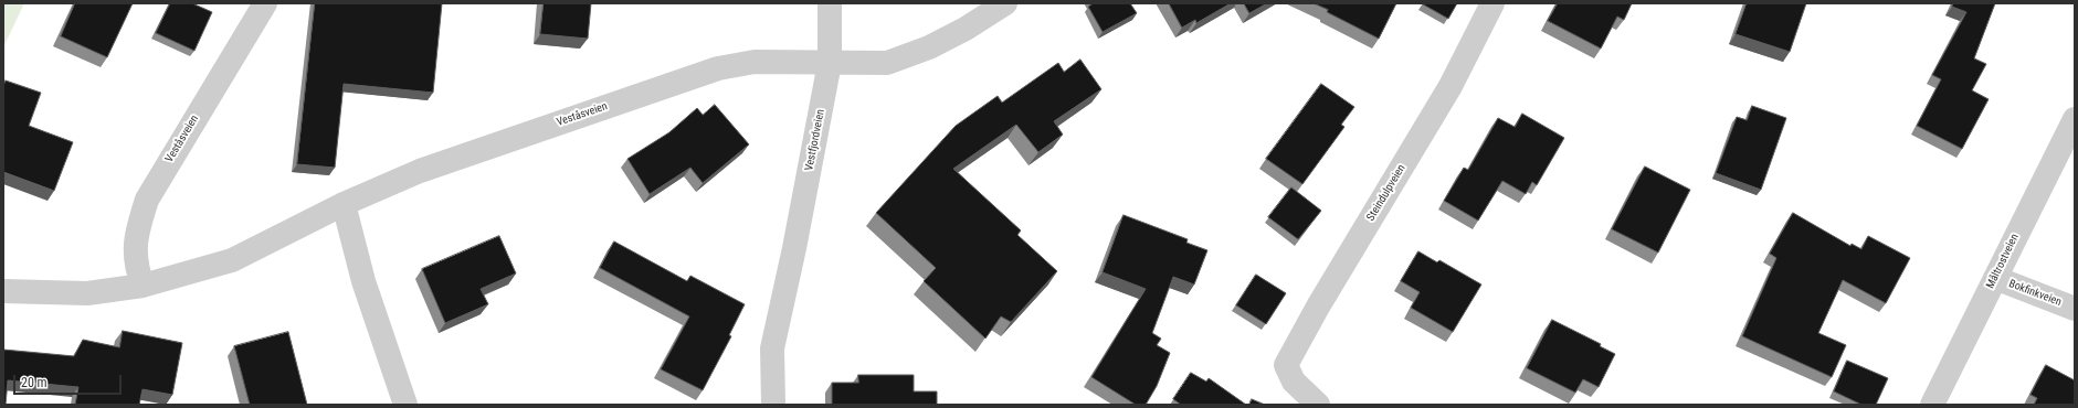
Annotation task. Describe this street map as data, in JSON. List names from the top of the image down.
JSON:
{
  "streets": {
    "street": [
      "Veståsveien",
      "Vestfjordveien",
      "Steindulpveien",
      "Måltrostveien",
      "Bokfinkveien"
    ]
  },
  "crossings": [
    ["Veståsveien", "Vestfjordveien"],
    ["Måltrostveien", "Bokfinkveien"]
  ],
  "scale_bar": "20 m"
}
